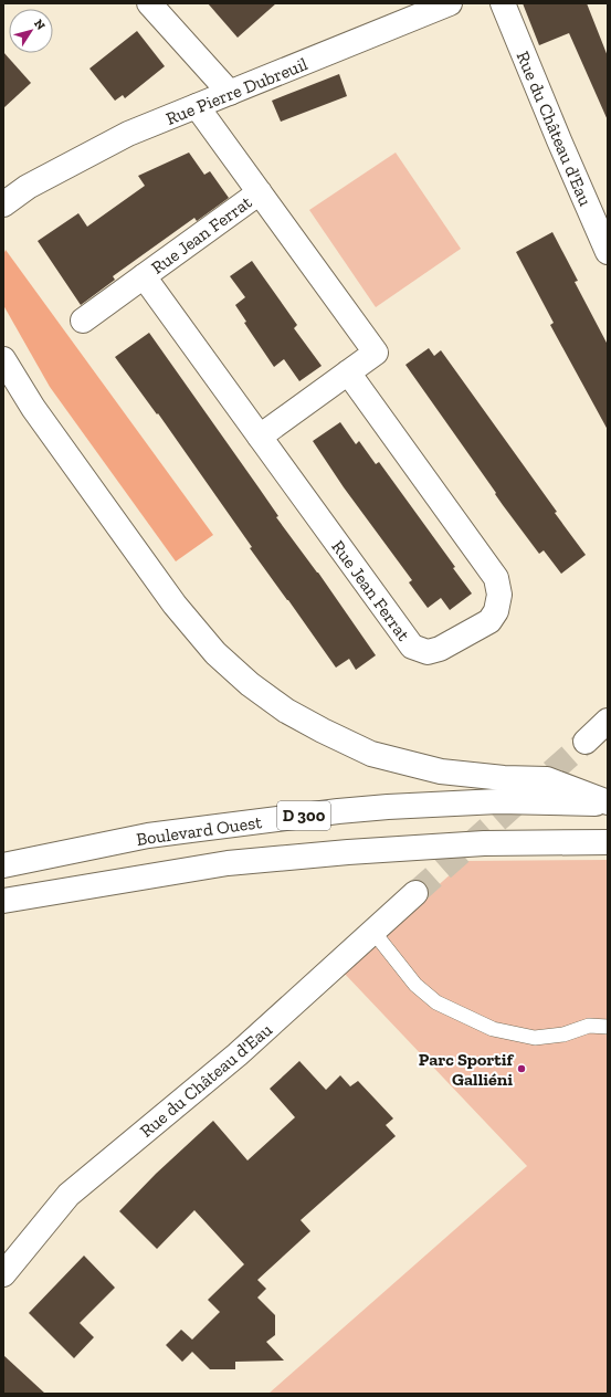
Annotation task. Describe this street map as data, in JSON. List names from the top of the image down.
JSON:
{
  "streets": {
    "street": [
      "Rue Pierre Dubreuil",
      "Rue du Château d'Eau",
      "Rue Jean Ferrat",
      "D 300",
      "Boulevard Ouest"
    ]
  },
  "crossings": [
    ["Rue Pierre Dubreuil", "Rue Jean Ferrat"]
  ],
  "places": ["Parc Sportif Galliéni"],
  "north": "top right"
}
